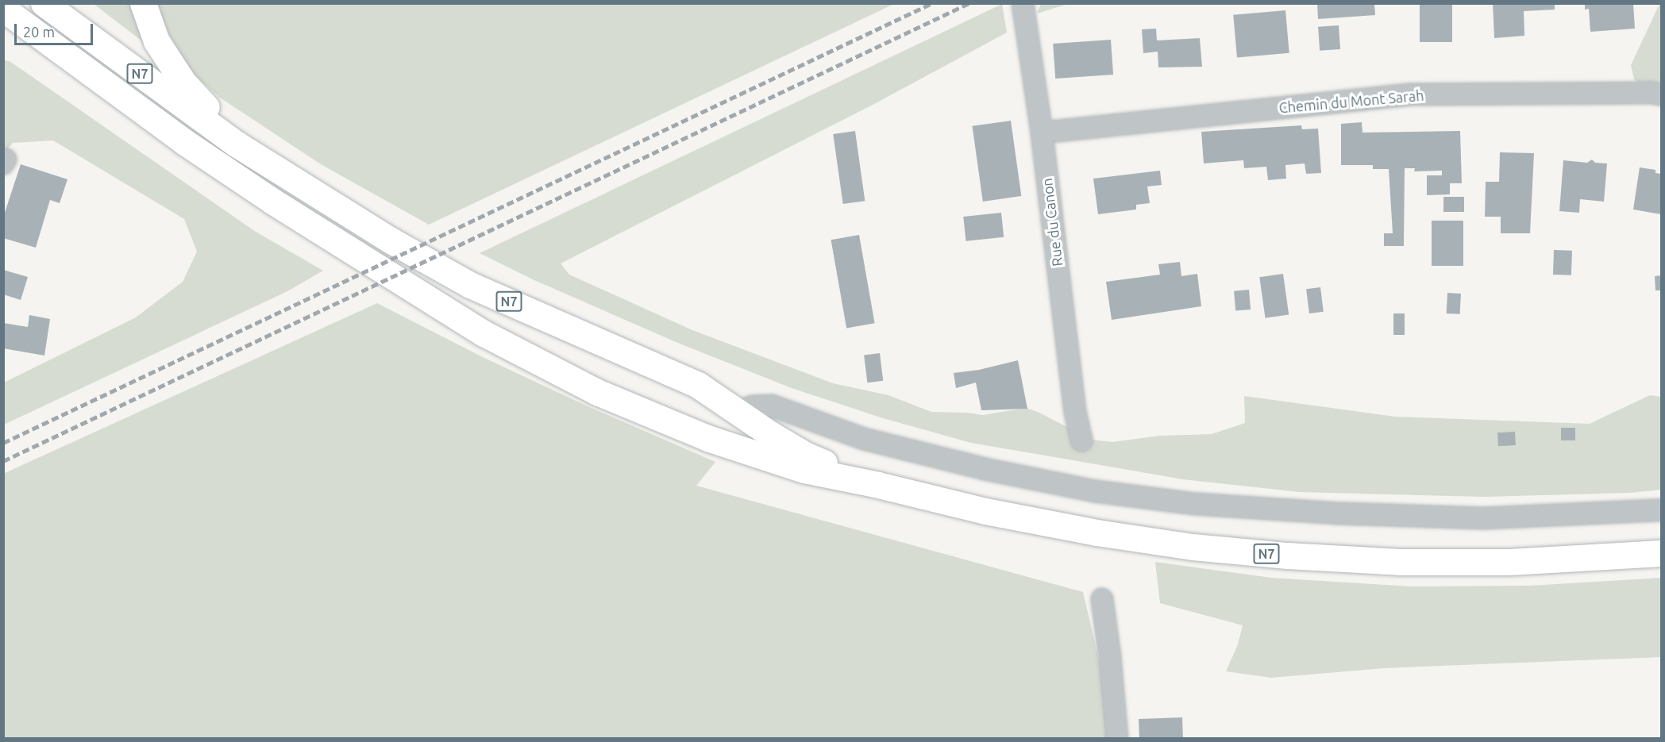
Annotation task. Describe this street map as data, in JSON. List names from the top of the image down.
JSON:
{
  "streets": {
    "main road": ["N7"],
    "street": ["Chemin du Mont Sarah", "Rue du Canon"]
  },
  "crossings": [
    ["Chemin du Mont Sarah", "Rue du Canon"]
  ],
  "scale_bar": "20 m"
}
